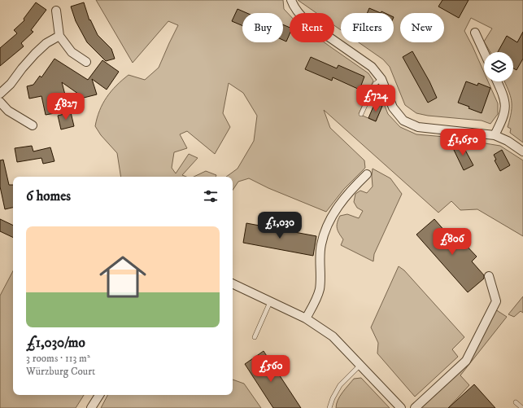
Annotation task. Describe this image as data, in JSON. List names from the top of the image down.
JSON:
{
  "page": {
    "chip": [
      "Buy",
      "Rent",
      "Filters",
      "New"
    ],
    "price": [
      "£724",
      "£827",
      "£1,650",
      "£1,030",
      "£806",
      "£560"
    ],
    "heading": "6 homes",
    "list": [
      {
        "name": "£1,030/mo",
        "note": "3 rooms · 113 m² · Würzburg Court"
      }
    ]
  }
}
